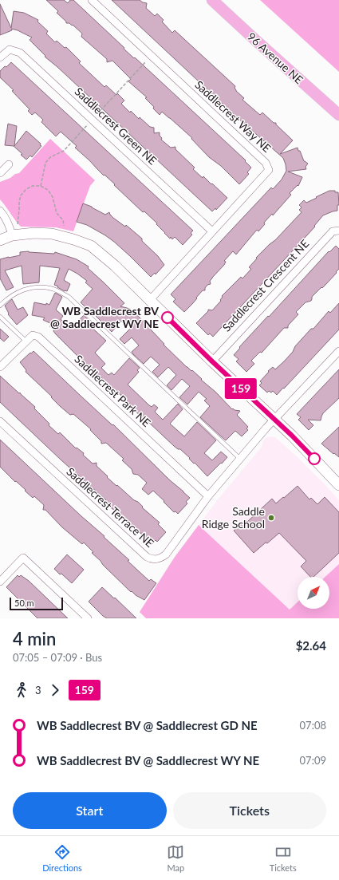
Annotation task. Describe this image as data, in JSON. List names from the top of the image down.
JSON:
{
  "streets": {
    "main road": ["96 Avenue NE"],
    "street": [
      "Saddlecrest Way NE",
      "Saddlecrest Green NE",
      "Saddlecrest Crescent NE",
      "Saddlecrest Park NE",
      "Saddlecrest Terrace NE"
    ]
  },
  "crossings": [
    ["Saddlecrest Way NE", "Saddlecrest Green NE"],
    ["Saddlecrest Park NE", "Saddlecrest Terrace NE"]
  ],
  "places": ["WB Saddlecrest BV @ Saddlecrest WY NE", "Saddle Ridge School"],
  "lines": ["bus line 159"],
  "scale_bar": "50 m",
  "north": "top right",
  "page": {
    "on_map": "159",
    "scale": "50 m",
    "heading": ["4 min", "07:05 – 07:09 · Bus", "$2.64"],
    "legs": ["3", "159"],
    "list": [
      {
        "name": "WB Saddlecrest BV @ Saddlecrest GD NE",
        "value": "07:08"
      },
      {
        "name": "WB Saddlecrest BV @ Saddlecrest WY NE",
        "value": "07:09"
      }
    ],
    "buttons": ["Start", "Tickets"],
    "tabs": ["Directions", "Map", "Tickets"]
  }
}
